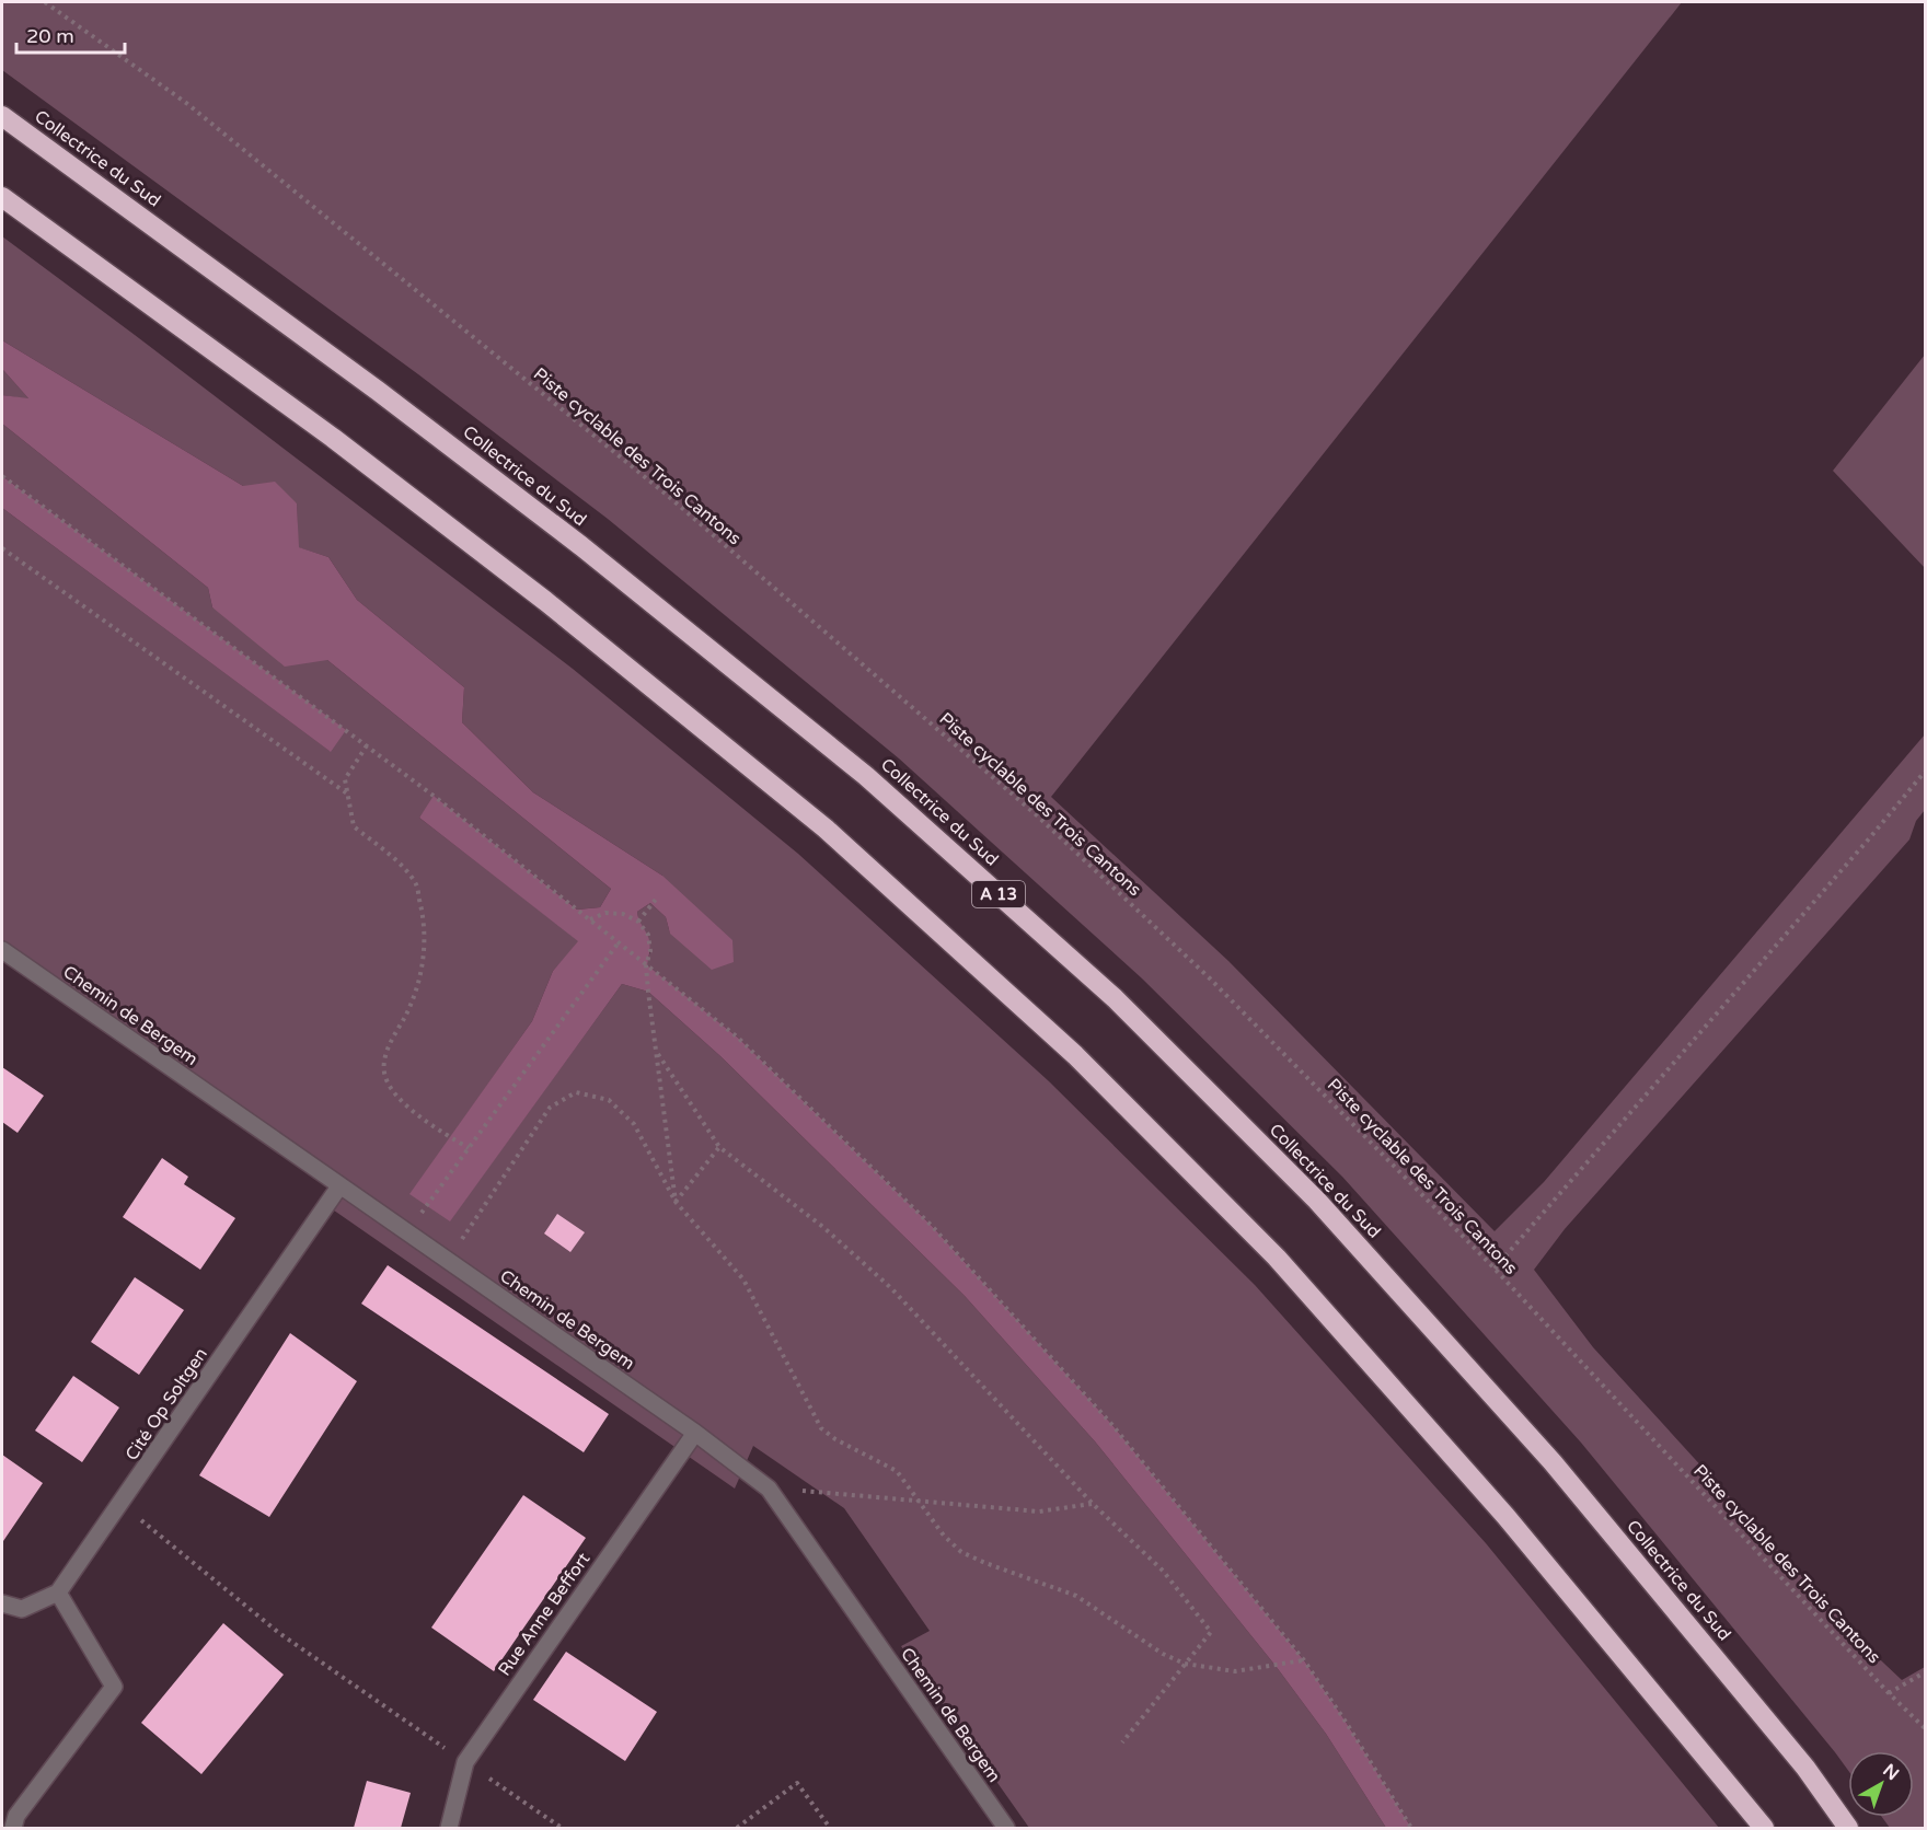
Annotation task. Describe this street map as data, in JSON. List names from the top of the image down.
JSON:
{
  "streets": {
    "highway": ["Collectrice du Sud", "A 13"],
    "street": ["Chemin de Bergem", "Cité Op Soltgen", "Rue Anne Beffort"],
    "path": ["Piste cyclable des Trois Cantons"]
  },
  "crossings": [
    ["Chemin de Bergem", "Cité Op Soltgen"],
    ["Chemin de Bergem", "Rue Anne Beffort"]
  ],
  "scale_bar": "20 m",
  "north": "top right"
}
